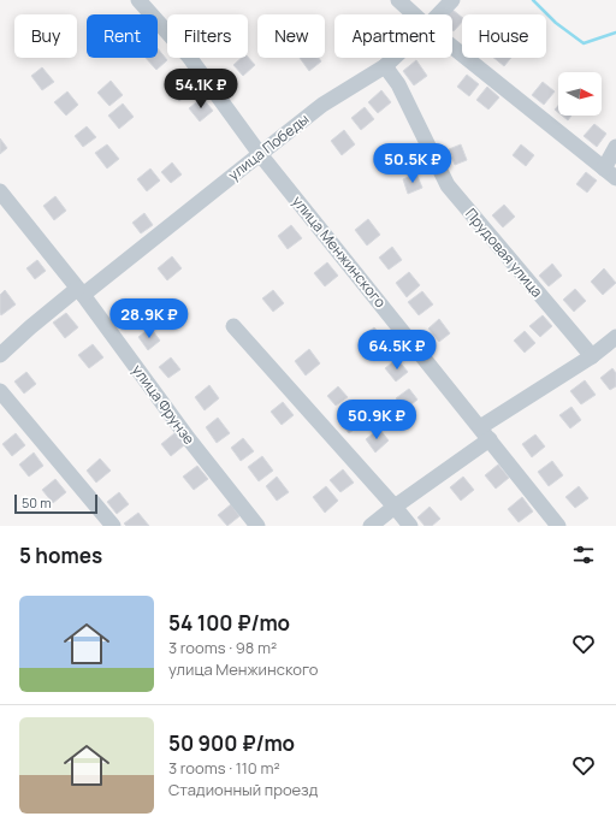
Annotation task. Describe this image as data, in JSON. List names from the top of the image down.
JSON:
{
  "streets": {
    "street": [
      "улица Победы",
      "улица Менжинского",
      "Прудовая улица",
      "улица Фрунзе"
    ]
  },
  "crossings": [
    ["улица Победы", "улица Менжинского"],
    ["улица Победы", "Прудовая улица"],
    ["улица Победы", "улица Фрунзе"]
  ],
  "scale_bar": "50 m",
  "north": "right",
  "page": {
    "chip": [
      "Buy",
      "Rent",
      "Filters",
      "New",
      "Apartment",
      "House"
    ],
    "price": [
      "54.1K ₽",
      "50.5K ₽",
      "28.9K ₽",
      "64.5K ₽",
      "50.9K ₽"
    ],
    "scale": "50 m",
    "heading": "5 homes",
    "list": [
      {
        "name": "54 100 ₽/mo",
        "note": "3 rooms · 98 m² · улица Менжинского"
      },
      {
        "name": "50 900 ₽/mo",
        "note": "3 rooms · 110 m² · Стадионный проезд"
      }
    ]
  }
}
